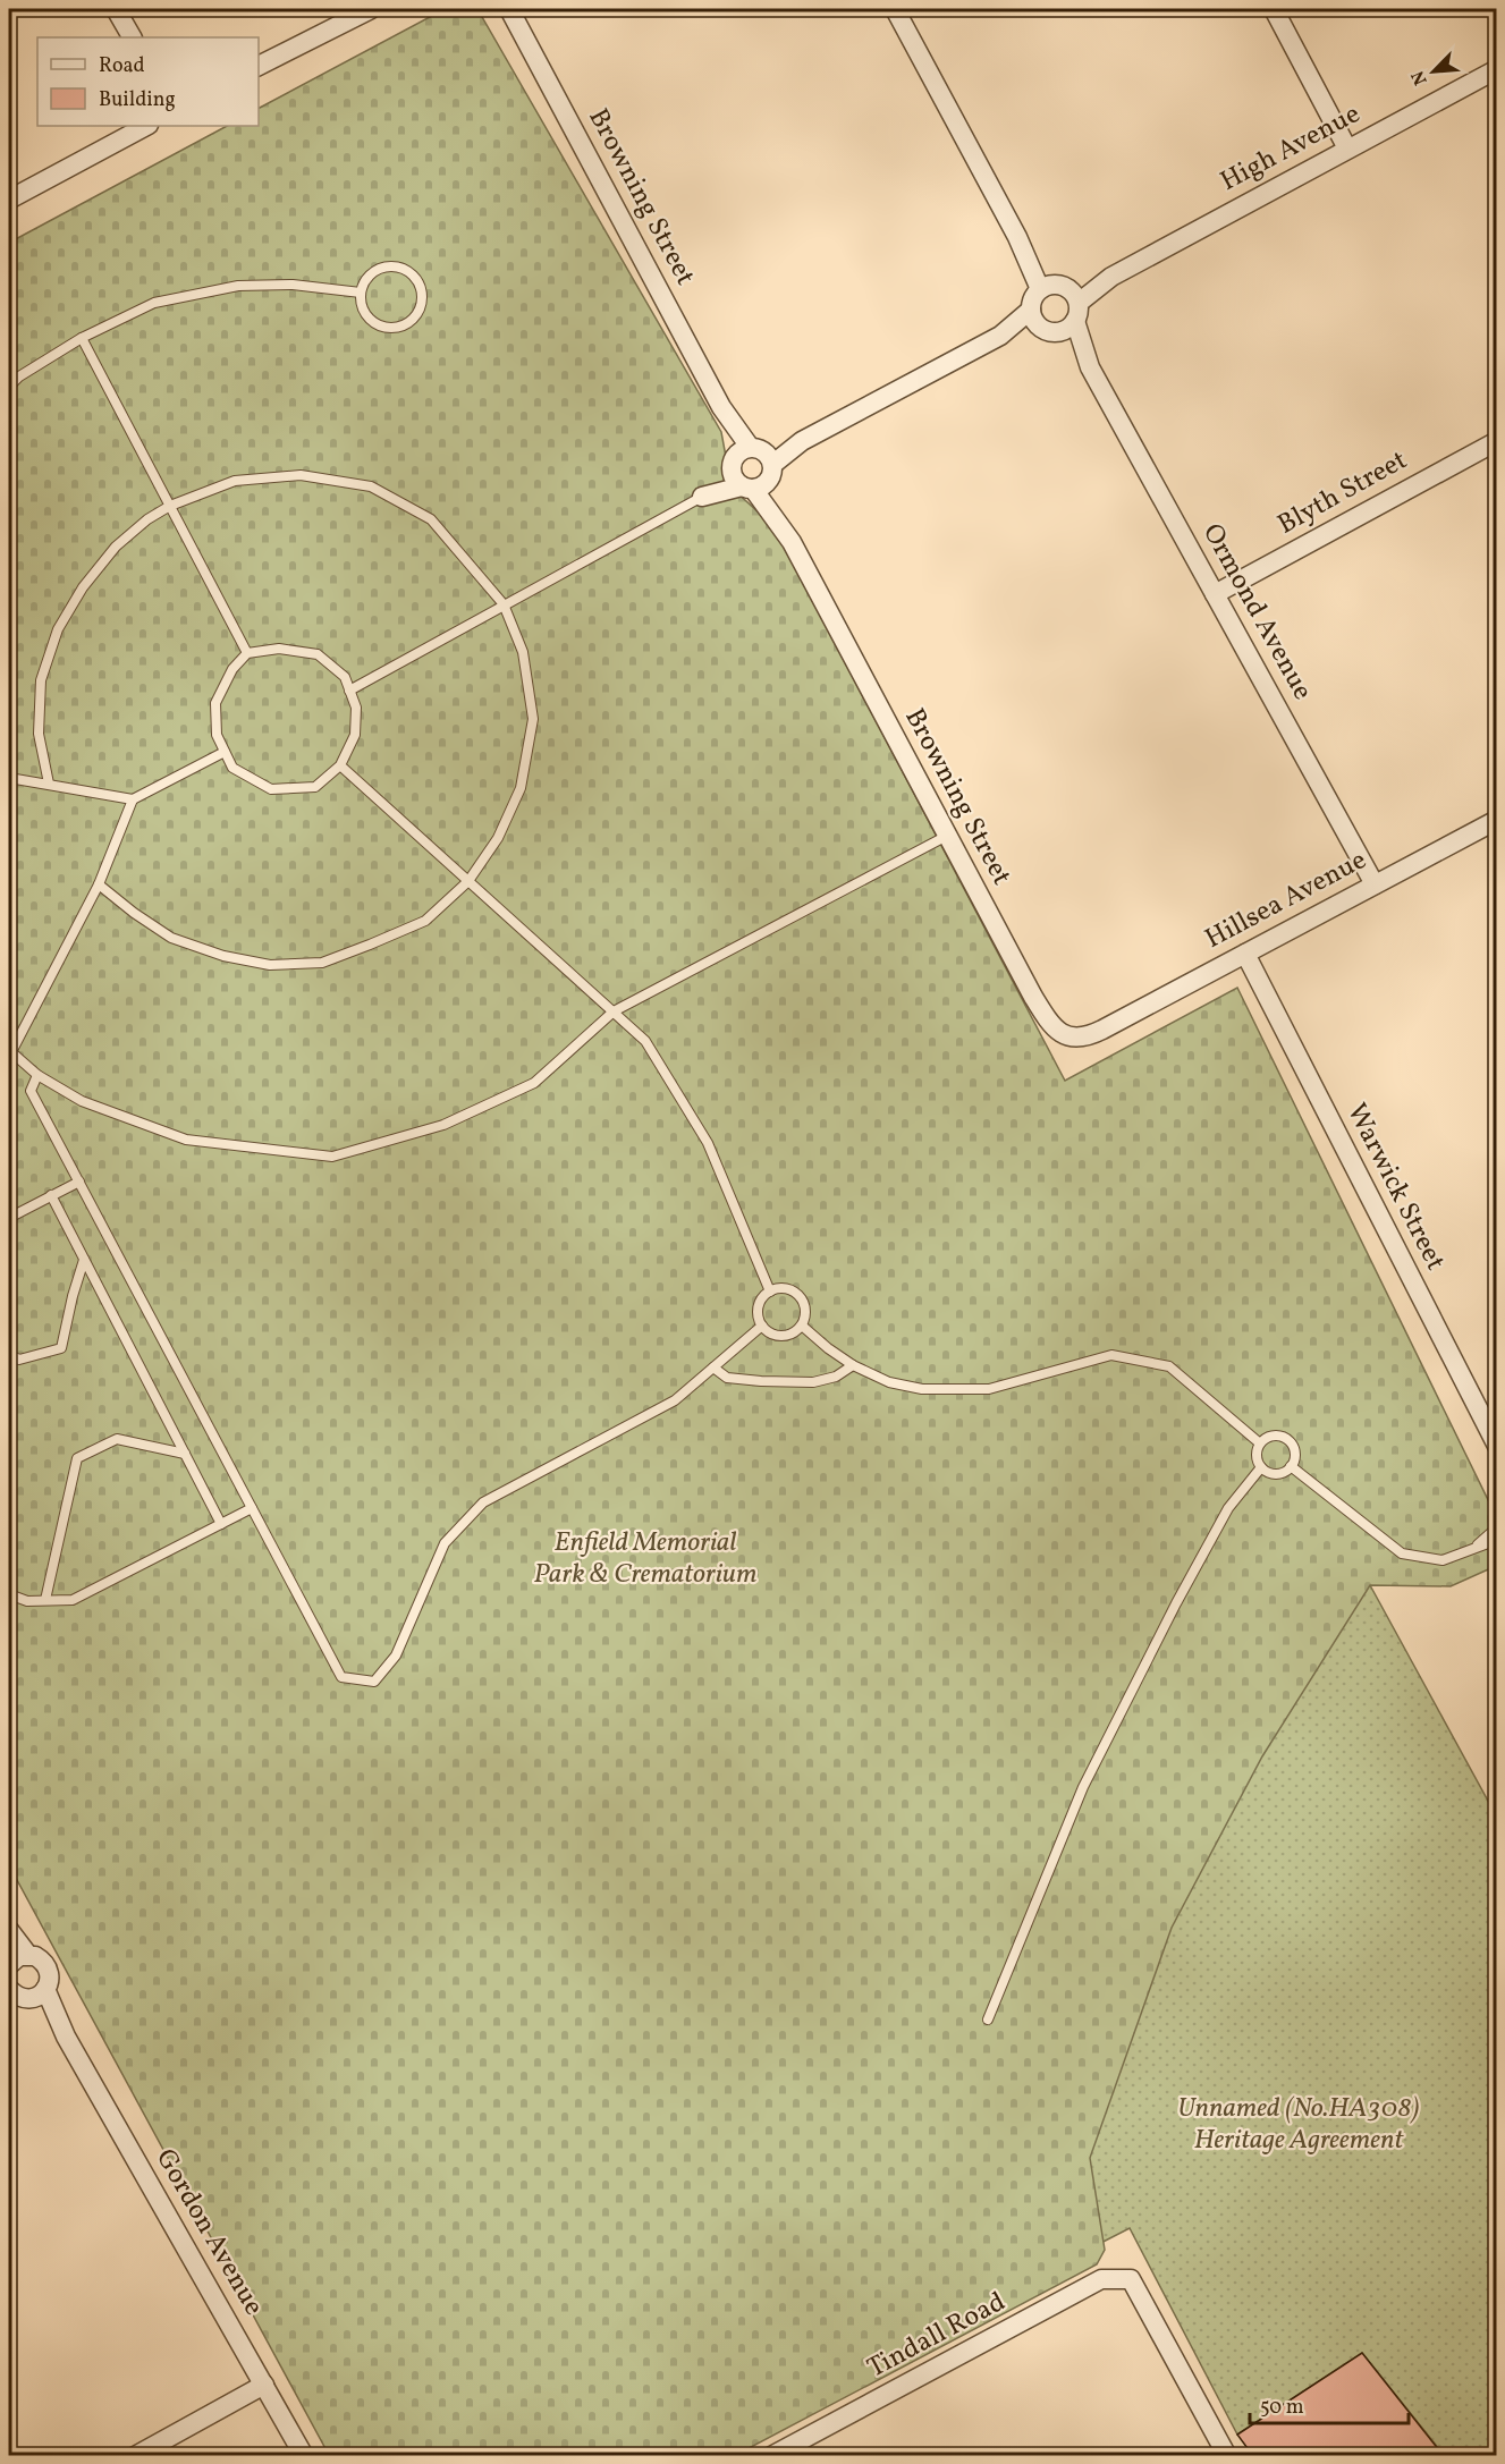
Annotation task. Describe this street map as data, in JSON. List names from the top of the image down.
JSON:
{
  "streets": {
    "street": [
      "High Avenue",
      "Browning Street",
      "Blyth Street",
      "Ormond Avenue",
      "Hillsea Avenue",
      "Warwick Street",
      "Gordon Avenue",
      "Tindall Road"
    ]
  },
  "crossings": [
    ["High Avenue", "Browning Street"],
    ["High Avenue", "Ormond Avenue"],
    ["Browning Street", "Hillsea Avenue"],
    ["Blyth Street", "Ormond Avenue"],
    ["Ormond Avenue", "Hillsea Avenue"],
    ["Hillsea Avenue", "Warwick Street"]
  ],
  "parks": ["Enfield Memorial Park & Crematorium", "Unnamed (No.HA308) Heritage Agreement"],
  "legend": ["Road", "Building"],
  "scale_bar": "50 m",
  "north": "bottom left"
}
